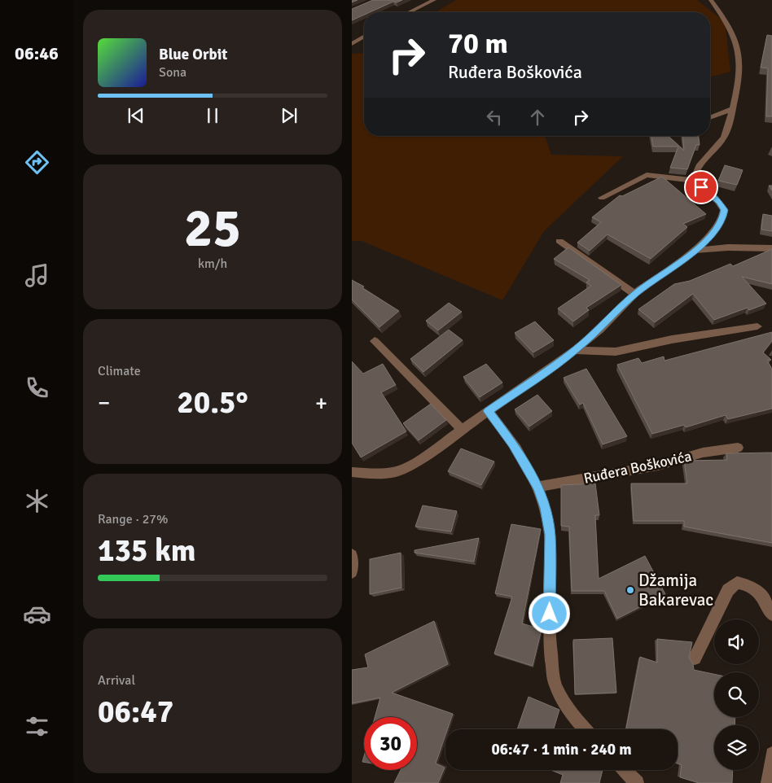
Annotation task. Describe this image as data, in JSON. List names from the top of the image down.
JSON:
{
  "streets": {
    "street": ["Ruđera Boškovića"]
  },
  "places": ["Džamija Bakarevac"],
  "page": {
    "tabs": "06:46",
    "turn": ["70 m", "Ruđera Boškovića"],
    "song": ["Blue Orbit", "Sona"],
    "tile": [
      ["25", "km/h"],
      "Climate",
      ["Range · 27%", "135 km"],
      ["Arrival", "06:47"]
    ],
    "heat": ["−", "20.5°", "+"],
    "limit": "30",
    "trip": "06:47 · 1 min · 240 m"
  }
}
